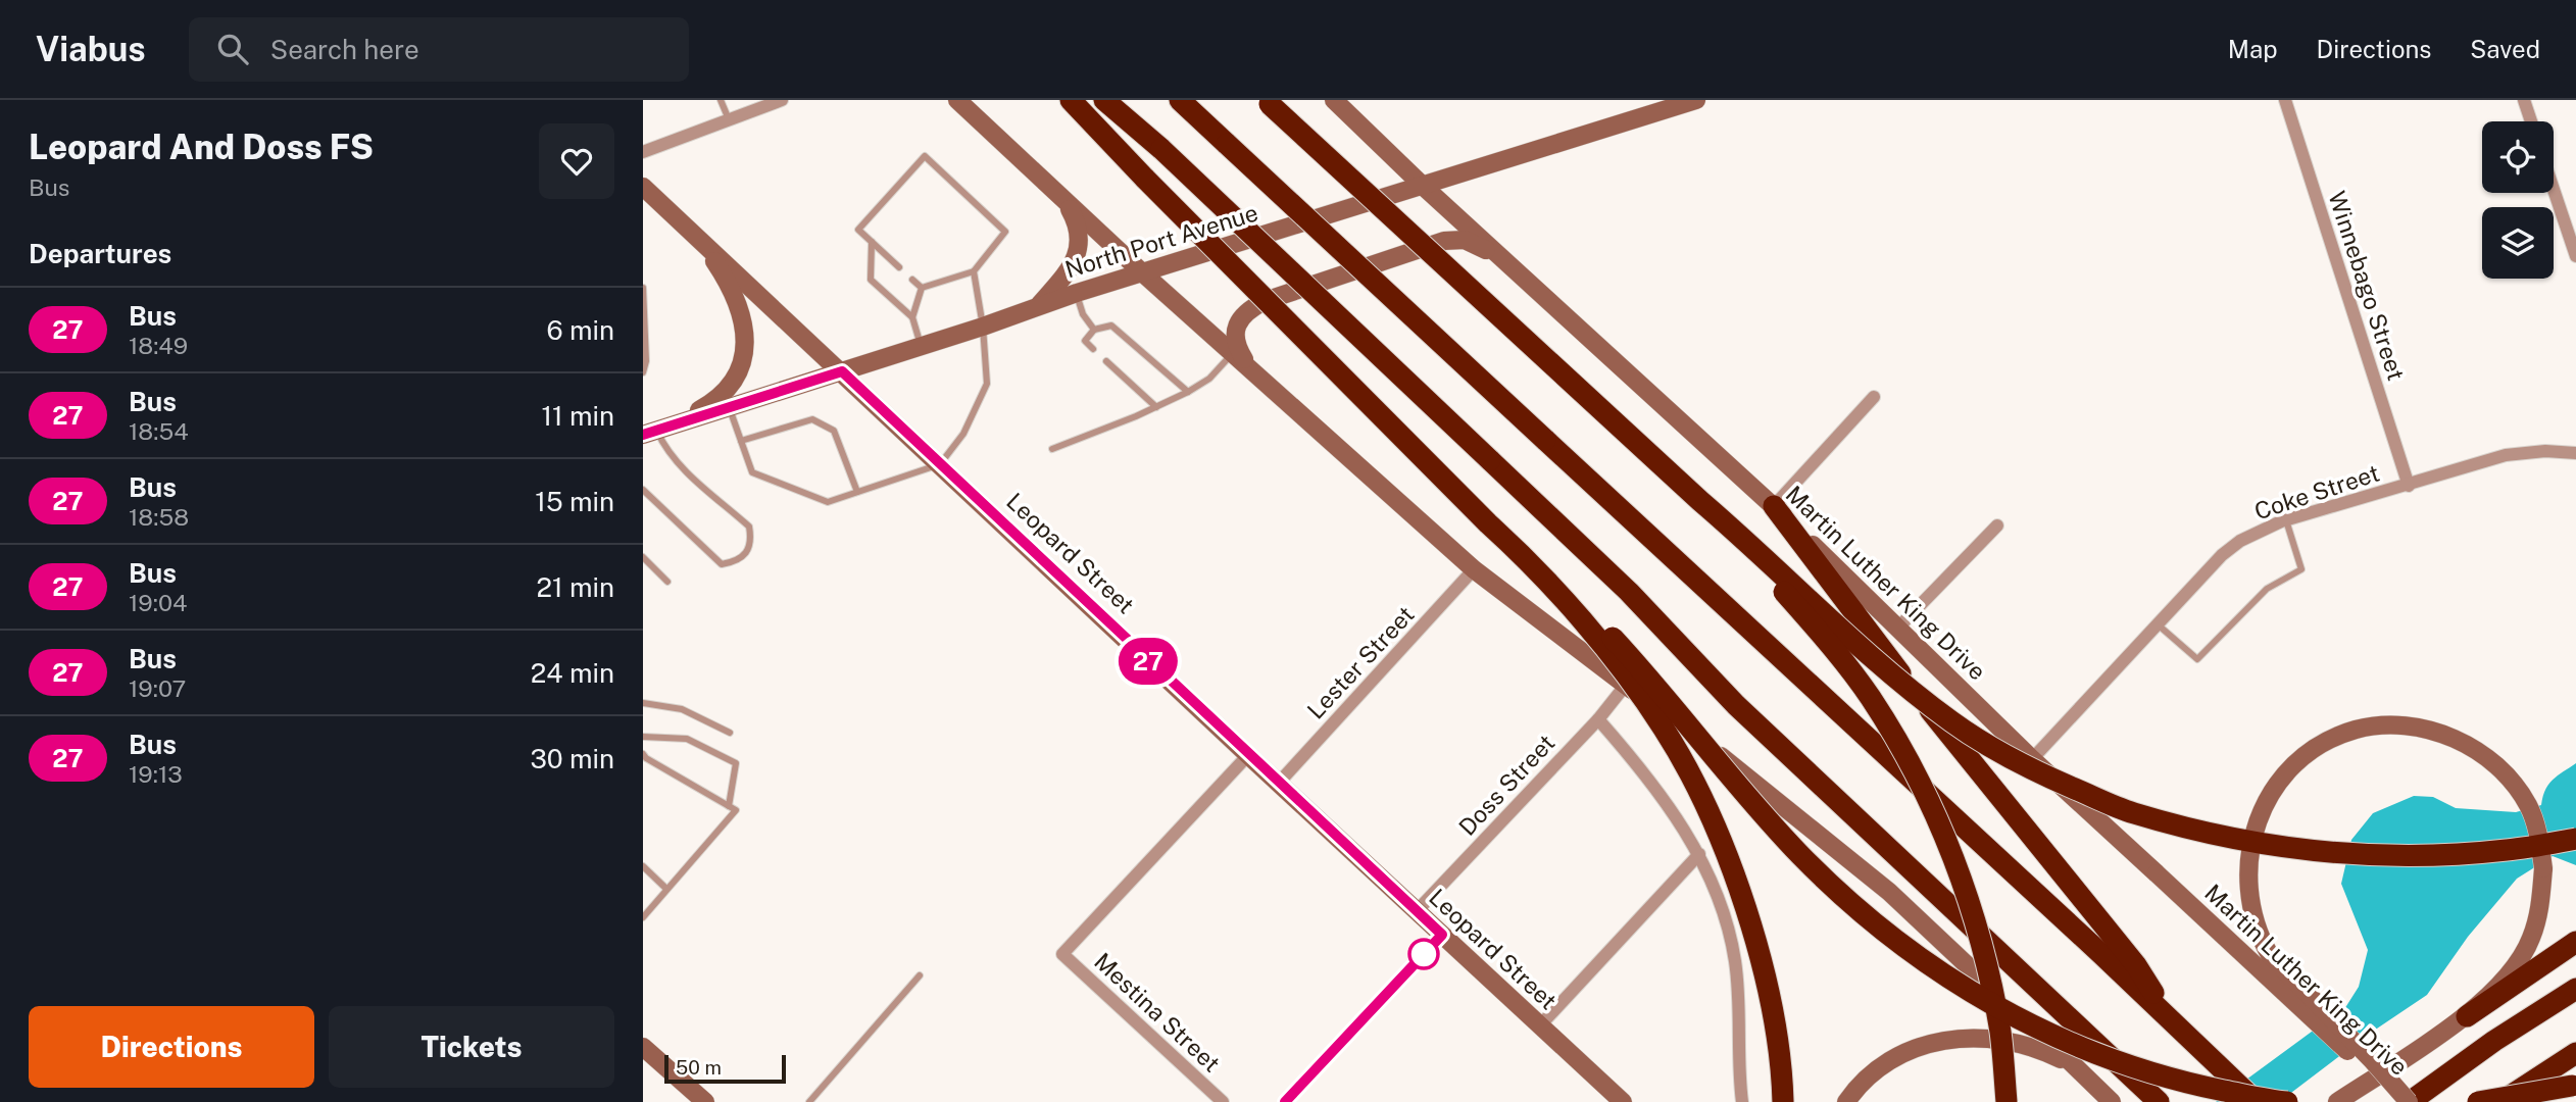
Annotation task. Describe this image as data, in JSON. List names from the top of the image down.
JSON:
{
  "streets": {
    "main road": ["North Port Avenue", "Leopard Street", "Martin Luther King Drive"],
    "street": [
      "Winnebago Street",
      "Coke Street",
      "Lester Street",
      "Doss Street",
      "Mestina Street"
    ]
  },
  "crossings": [
    ["North Port Avenue", "Leopard Street"],
    ["North Port Avenue", "Martin Luther King Drive"],
    ["Winnebago Street", "Coke Street"],
    ["Coke Street", "Martin Luther King Drive"],
    ["Leopard Street", "Lester Street"],
    ["Leopard Street", "Doss Street"],
    ["Leopard Street", "Mestina Street"]
  ],
  "lines": ["bus line 27"],
  "scale_bar": "50 m",
  "page": {
    "header": "Viabus",
    "search": "Search here",
    "nav": ["Map", "Directions", "Saved"],
    "heading": [
      ["Leopard And Doss FS", "Bus"],
      "Departures"
    ],
    "on_map": "27",
    "list": [
      {
        "mark": "27",
        "name": "Bus",
        "note": "18:49",
        "value": "6 min"
      },
      {
        "mark": "27",
        "name": "Bus",
        "note": "18:54",
        "value": "11 min"
      },
      {
        "mark": "27",
        "name": "Bus",
        "note": "18:58",
        "value": "15 min"
      },
      {
        "mark": "27",
        "name": "Bus",
        "note": "19:04",
        "value": "21 min"
      },
      {
        "mark": "27",
        "name": "Bus",
        "note": "19:07",
        "value": "24 min"
      },
      {
        "mark": "27",
        "name": "Bus",
        "note": "19:13",
        "value": "30 min"
      }
    ],
    "buttons": ["Directions", "Tickets"],
    "scale": "50 m"
  }
}
